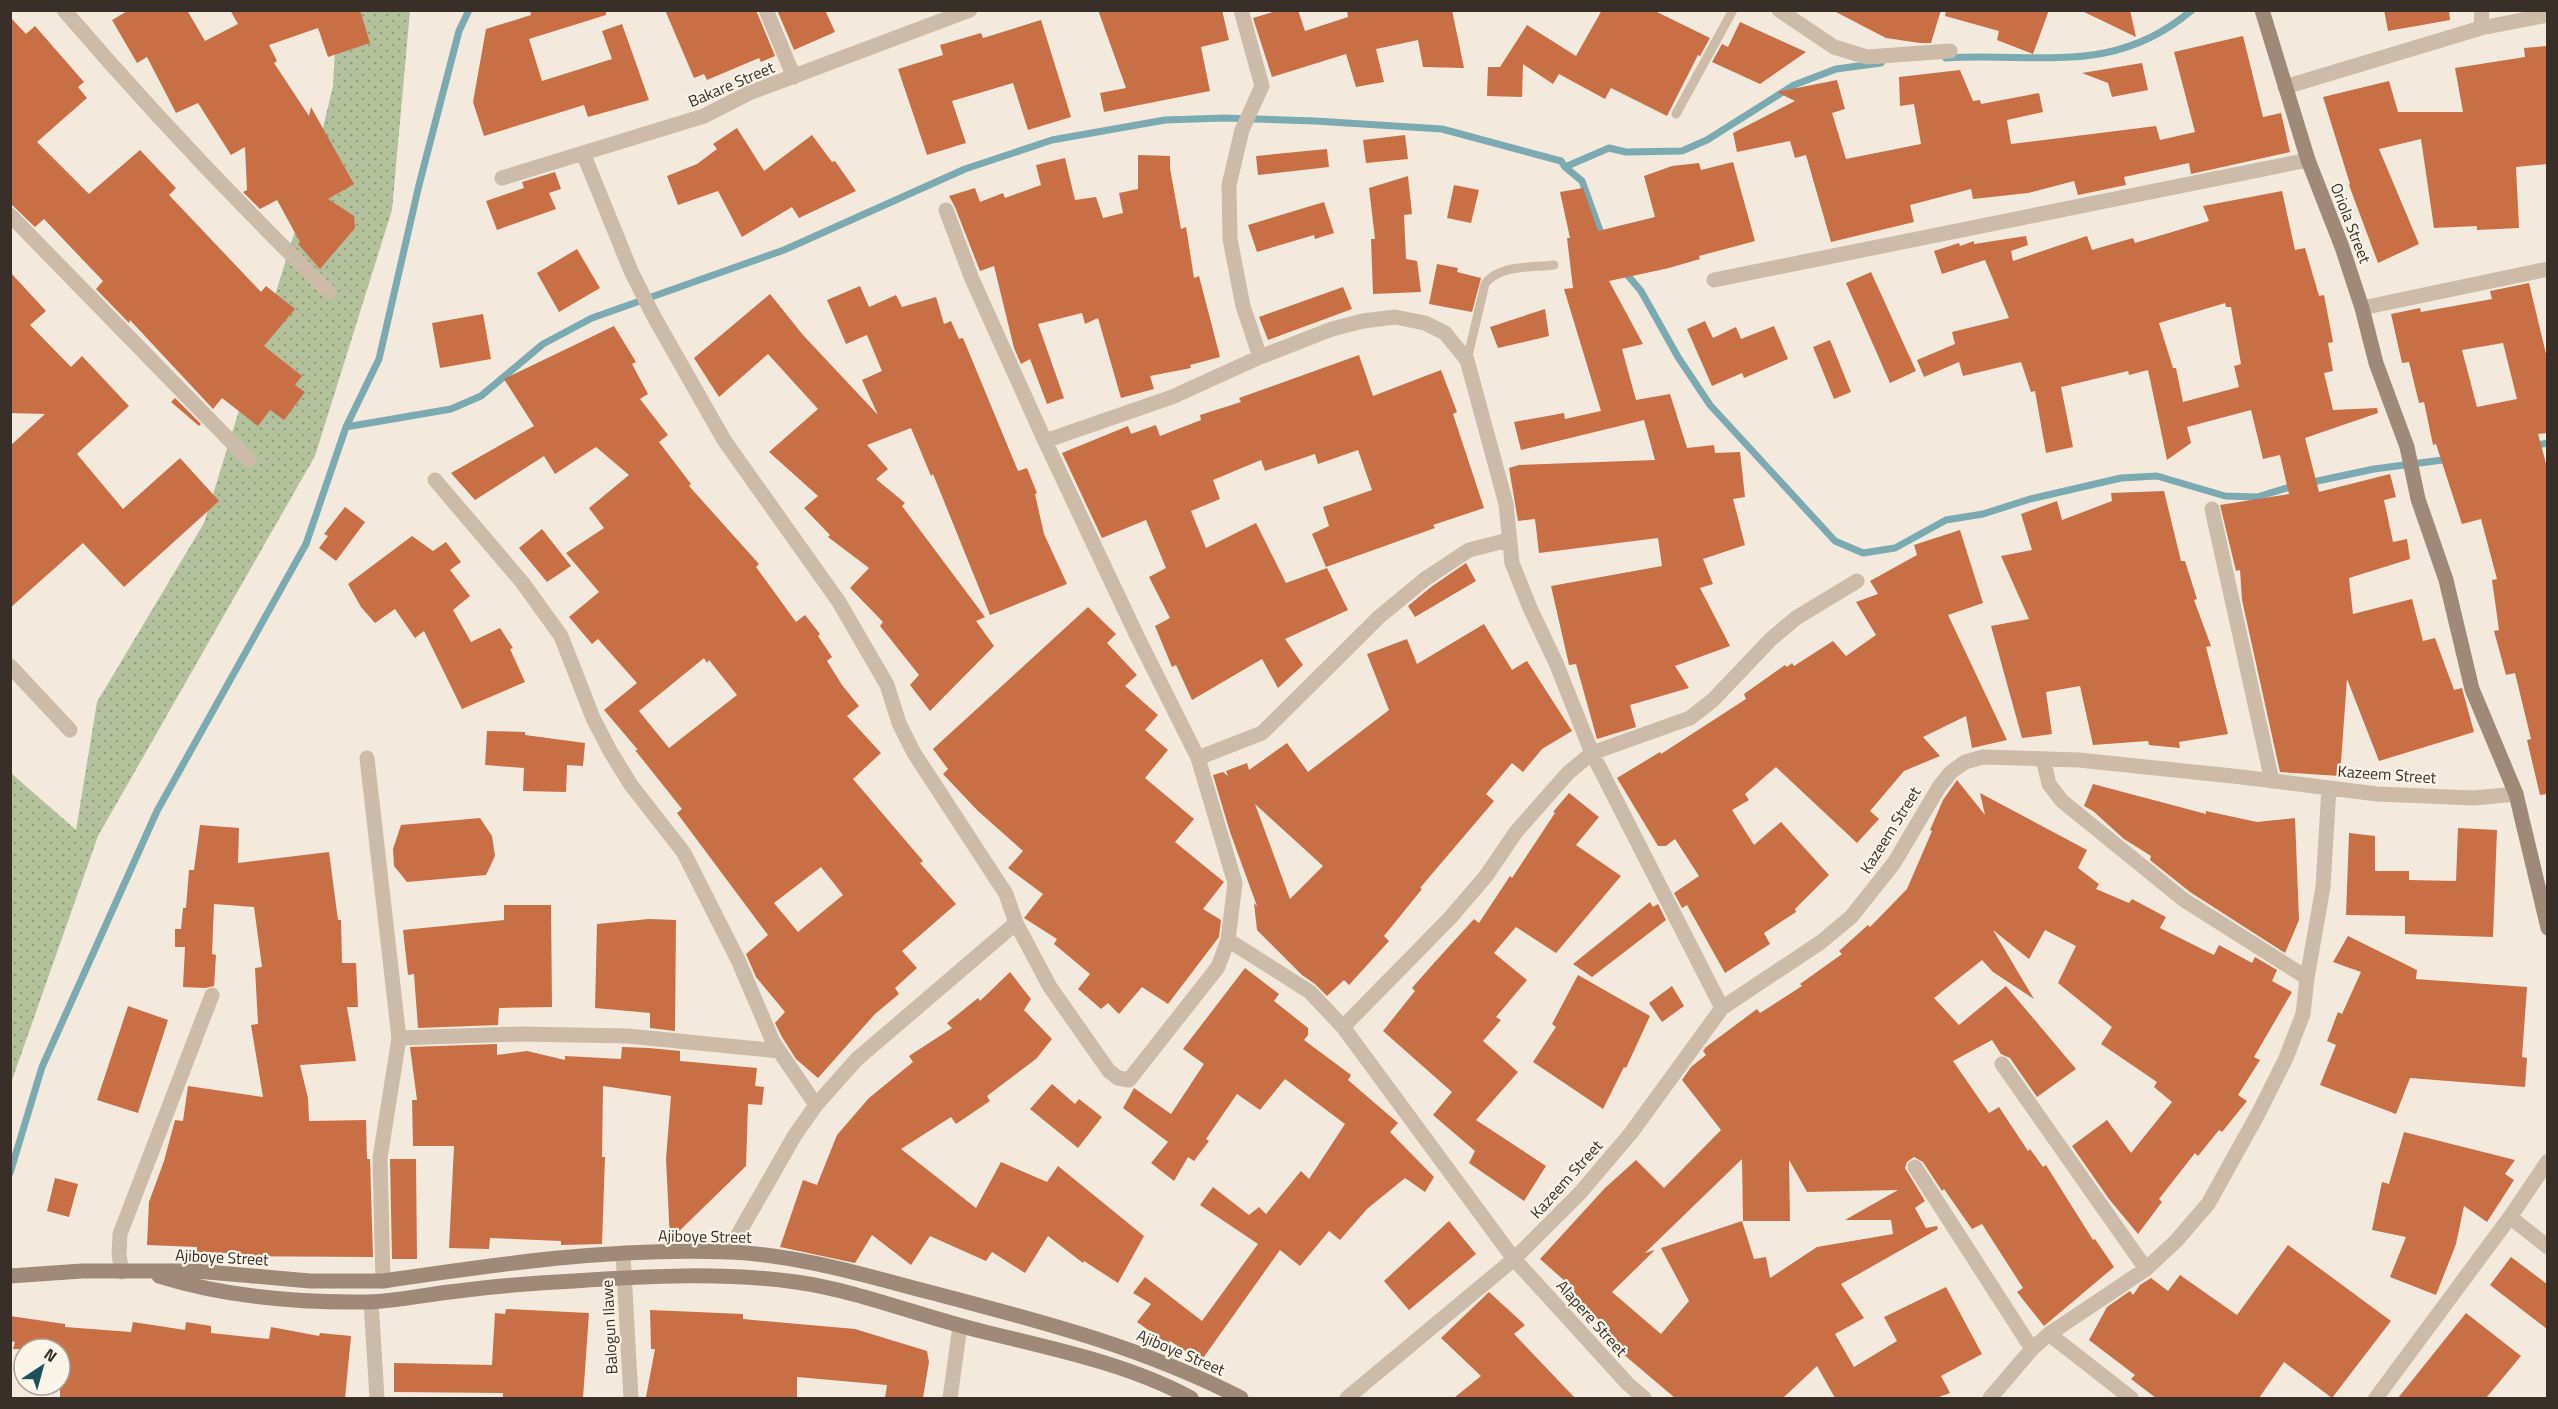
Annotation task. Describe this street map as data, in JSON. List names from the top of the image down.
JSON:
{
  "streets": {
    "street": [
      "Bakare Street",
      "Oriola Street",
      "Kazeem Street",
      "Ajiboye Street",
      "Alapere Street",
      "Balogun Ilawe"
    ]
  },
  "crossings": [
    ["Oriola Street", "Kazeem Street"],
    ["Kazeem Street", "Alapere Street"],
    ["Ajiboye Street", "Balogun Ilawe"]
  ],
  "north": "top right"
}
